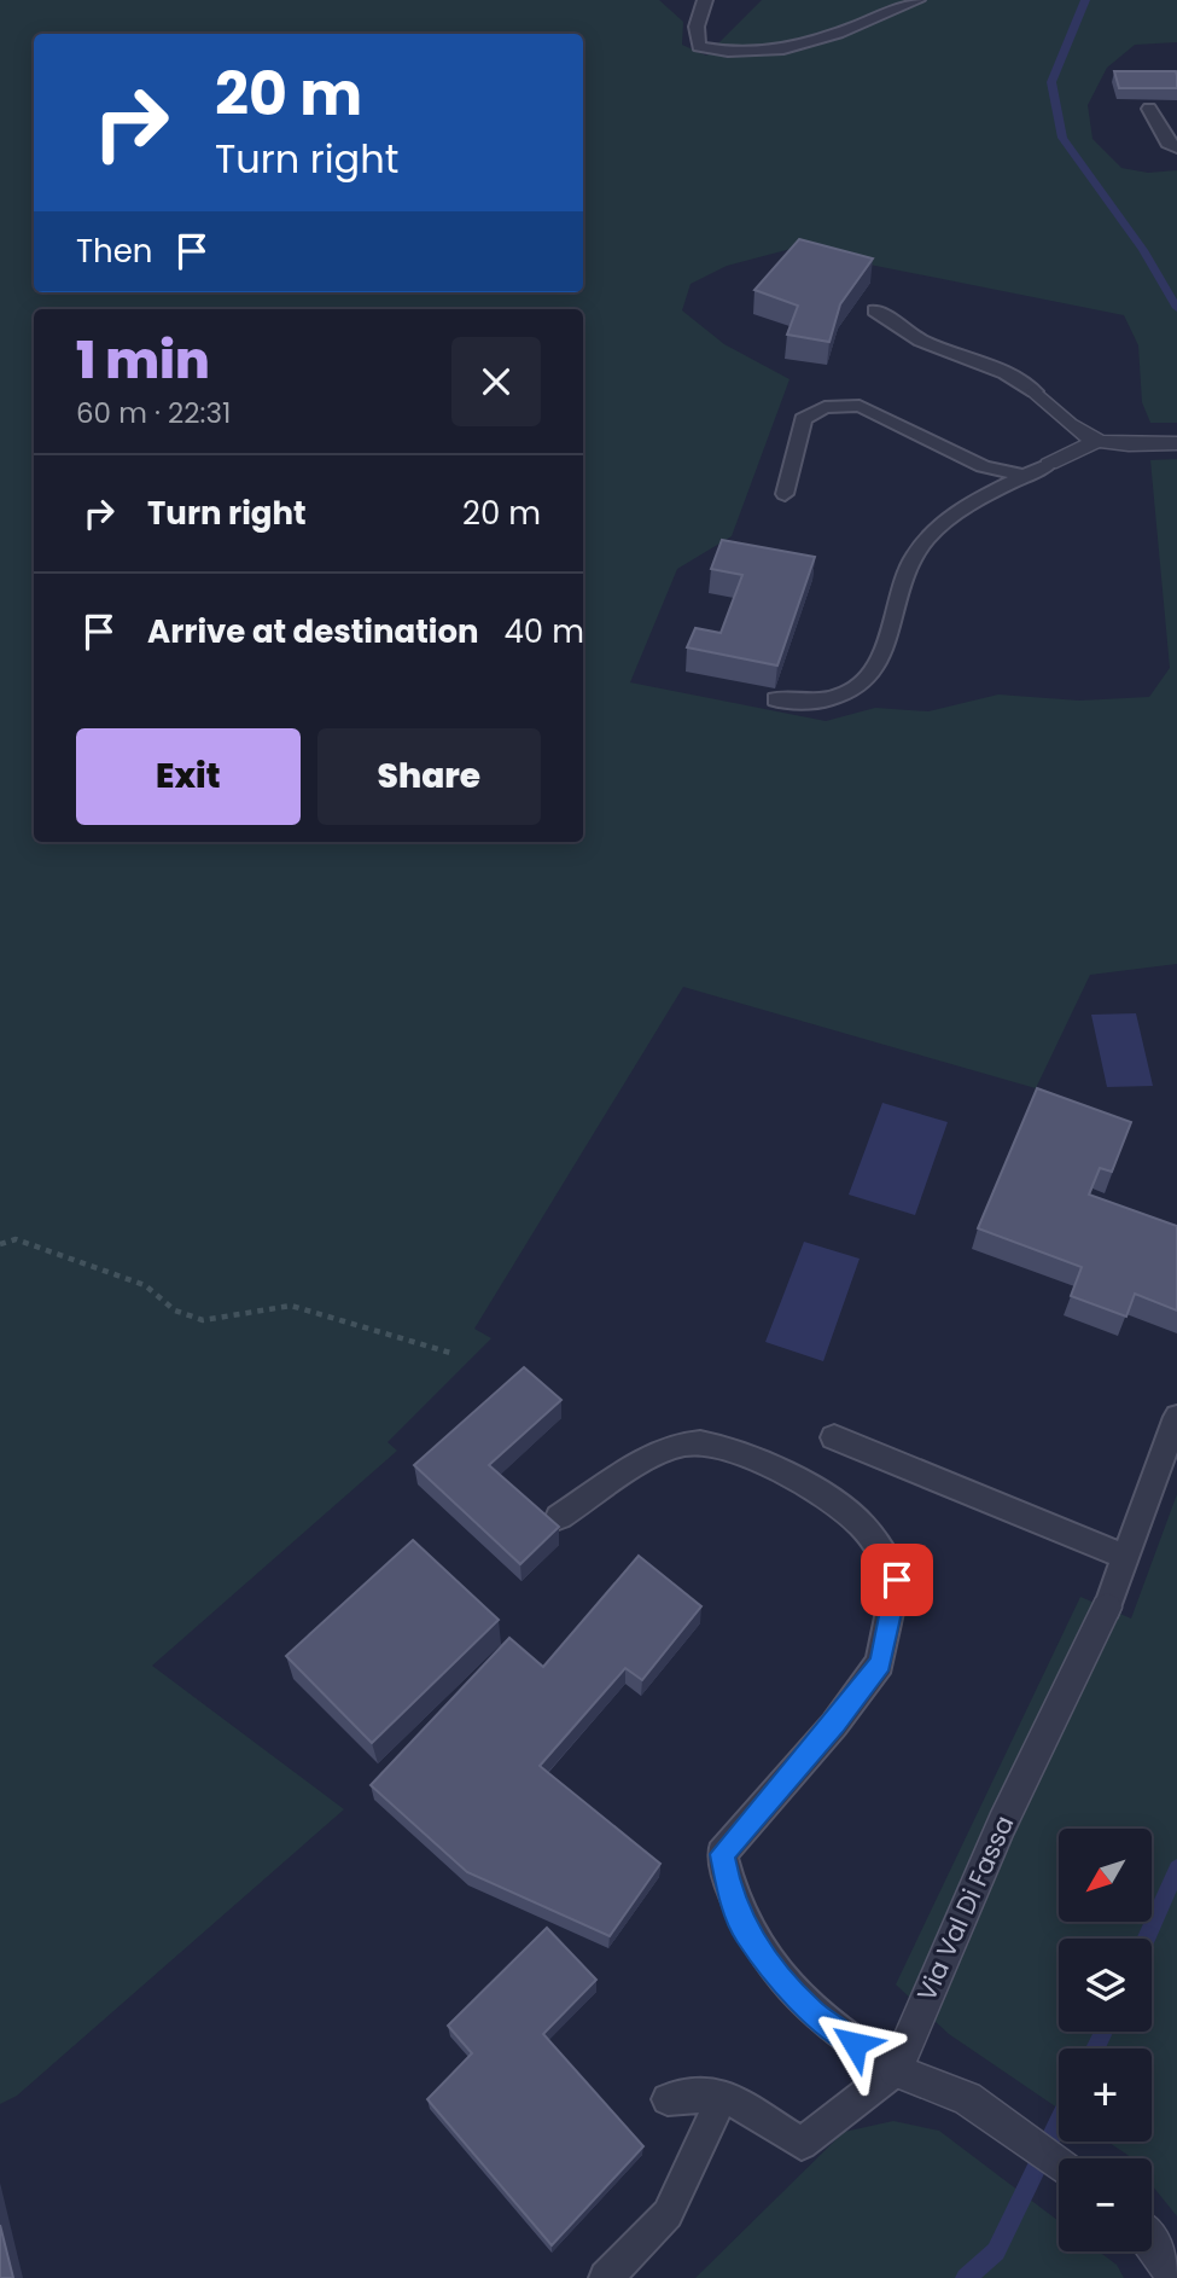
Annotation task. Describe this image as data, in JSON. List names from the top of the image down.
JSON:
{
  "streets": {
    "street": ["Via Val Di Fassa"]
  },
  "north": "bottom left",
  "page": {
    "turn": ["20 m", "Turn right"],
    "then": "Then",
    "heading": ["1 min", "60 m · 22:31"],
    "list": [
      {
        "name": "Turn right",
        "value": "20 m"
      },
      {
        "name": "Arrive at destination",
        "value": "40 m"
      }
    ],
    "buttons": ["Exit", "Share"],
    "map_buttons": ["+", "−"]
  }
}
